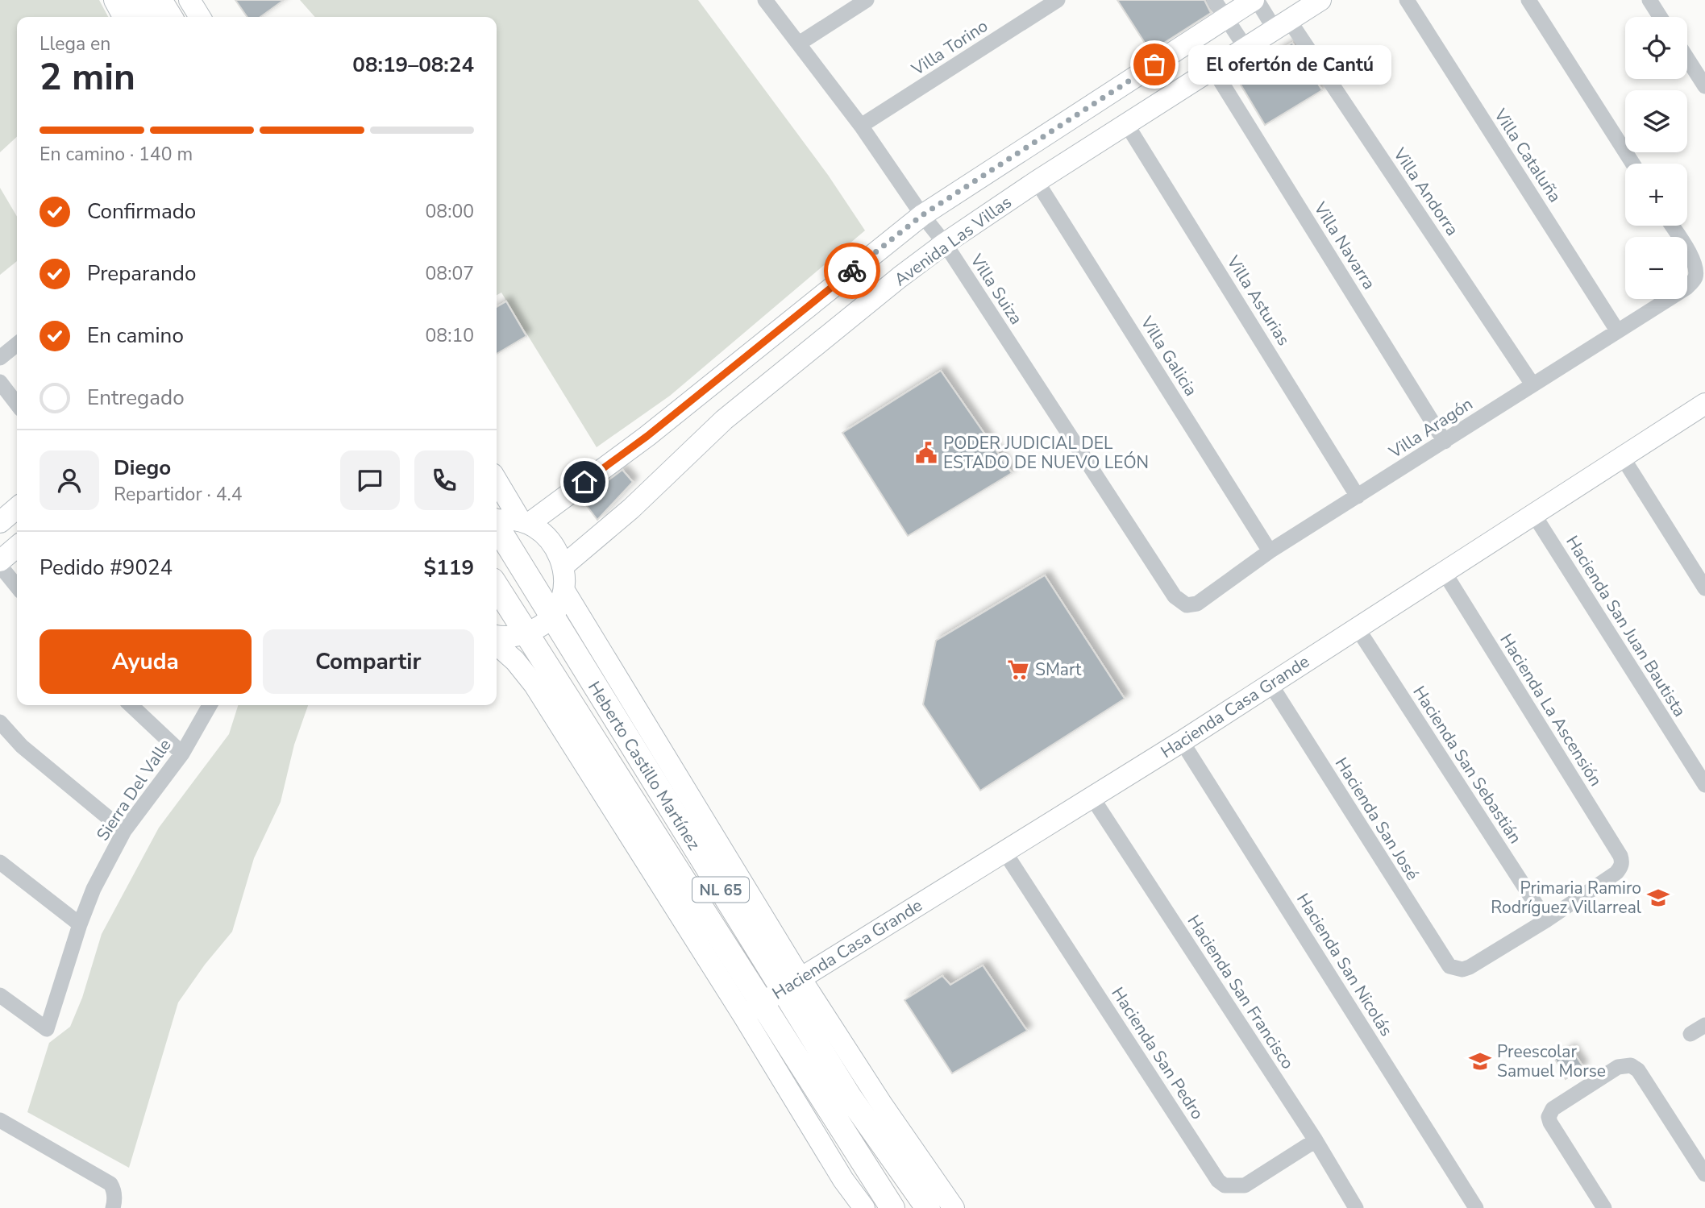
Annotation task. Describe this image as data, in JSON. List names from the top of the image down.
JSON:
{
  "streets": {
    "main road": ["Heberto Castillo Martínez", "NL 65"],
    "street": [
      "Villa Torino",
      "Villa Cataluña",
      "Villa Andorra",
      "Avenida Las Villas",
      "Villa Navarra",
      "Villa Suiza",
      "Villa Asturias",
      "Villa Galicia",
      "Villa Aragón",
      "Hacienda San Juan Bautista",
      "Hacienda Casa Grande",
      "Hacienda La Ascensión",
      "Hacienda San Sebastián",
      "Sierra Del Valle",
      "Hacienda San José",
      "Hacienda San Nicolás",
      "Hacienda San Francisco",
      "Hacienda San Pedro"
    ]
  },
  "crossings": [
    ["Villa Torino", "Villa Suiza"],
    ["Villa Cataluña", "Villa Aragón"],
    ["Villa Andorra", "Avenida Las Villas"],
    ["Villa Andorra", "Villa Aragón"],
    ["Avenida Las Villas", "Villa Navarra"],
    ["Avenida Las Villas", "Villa Suiza"],
    ["Avenida Las Villas", "Villa Asturias"],
    ["Avenida Las Villas", "Villa Galicia"],
    ["Villa Navarra", "Villa Aragón"],
    ["Villa Suiza", "Villa Aragón"],
    ["Villa Asturias", "Villa Aragón"],
    ["Villa Galicia", "Villa Aragón"],
    ["Hacienda San Juan Bautista", "Hacienda Casa Grande"],
    ["Hacienda Casa Grande", "Hacienda La Ascensión"],
    ["Hacienda Casa Grande", "Hacienda San Sebastián"],
    ["Hacienda Casa Grande", "Heberto Castillo Martínez"],
    ["Hacienda Casa Grande", "Hacienda San José"],
    ["Hacienda Casa Grande", "Hacienda San Nicolás"],
    ["Hacienda Casa Grande", "Hacienda San Francisco"],
    ["Hacienda Casa Grande", "Hacienda San Pedro"],
    ["Hacienda La Ascensión", "Hacienda San Sebastián"],
    ["Hacienda La Ascensión", "Hacienda San José"],
    ["Hacienda San Sebastián", "Hacienda San José"],
    ["Hacienda San Francisco", "Hacienda San Pedro"]
  ],
  "places": {
    "other": ["El ofertón de Cantú"],
    "public building": ["PODER JUDICIAL DEL ESTADO DE NUEVO LEÓN"],
    "supermarket": ["SMart"],
    "school or university": ["Primaria Ramiro Rodríguez Villarreal", "Preescolar Samuel Morse"]
  },
  "page": {
    "map_buttons": ["+", "−"],
    "heading": ["2 min", "Llega en", "08:19–08:24"],
    "panel": [
      "Diego",
      "Repartidor · 4.4",
      "Pedido #9024",
      "$119"
    ],
    "bubble": "El ofertón de Cantú",
    "bar": "En camino · 140 m",
    "list": [
      ["Confirmado", "08:00"],
      ["Preparando", "08:07"],
      ["En camino", "08:10"],
      "Entregado"
    ],
    "buttons": ["Ayuda", "Compartir"]
  }
}
